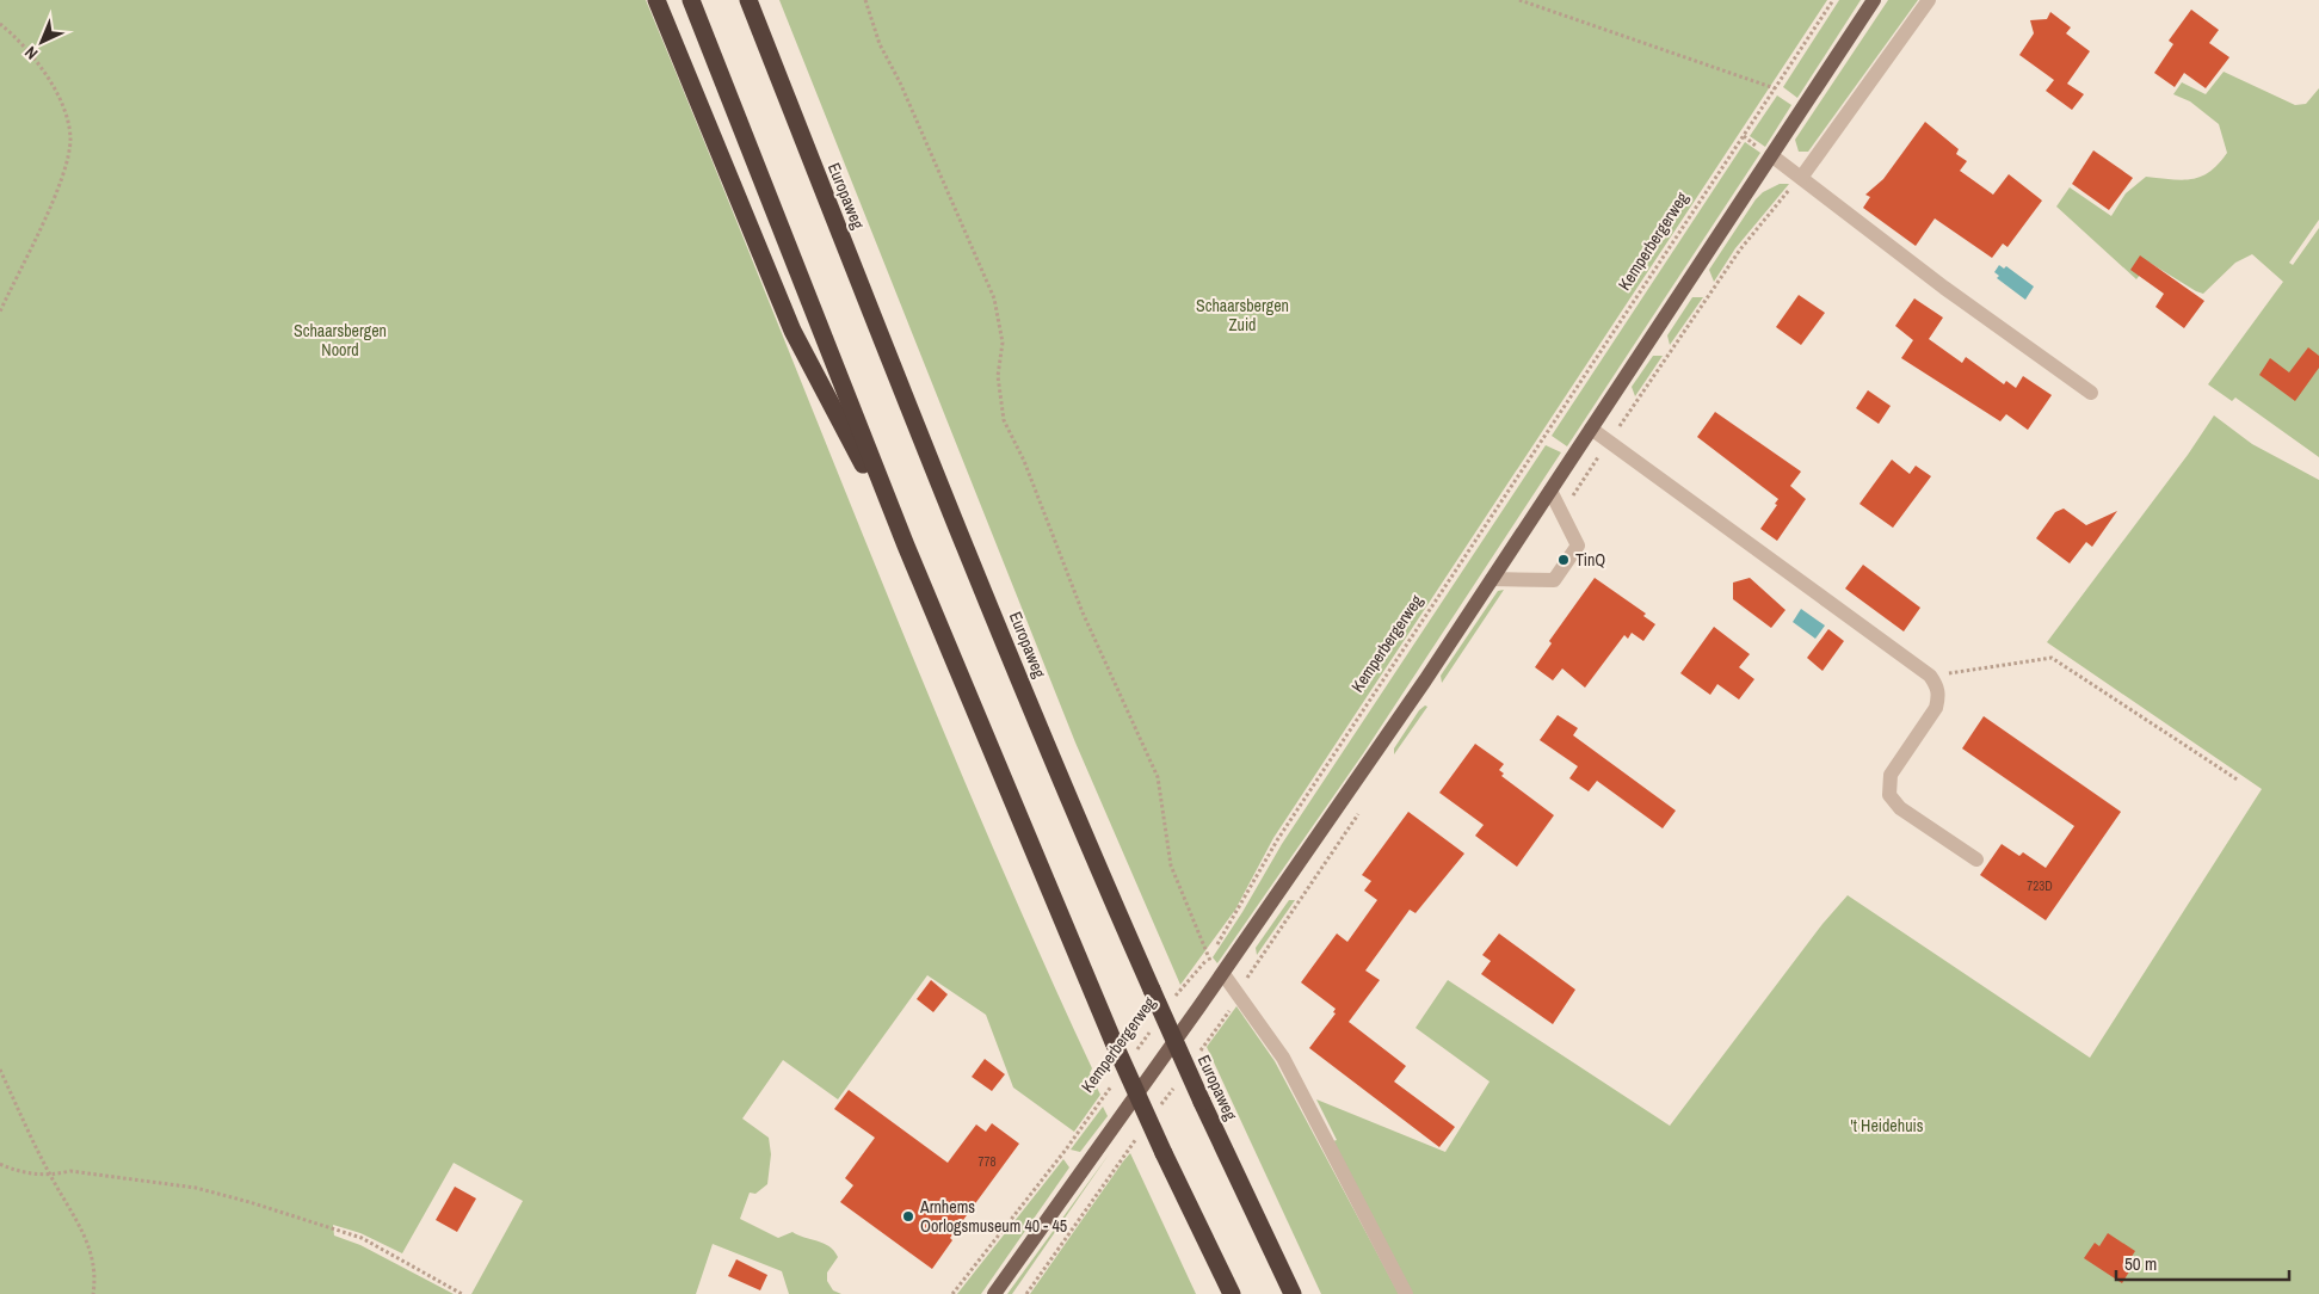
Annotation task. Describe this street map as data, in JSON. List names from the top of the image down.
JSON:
{
  "streets": {
    "highway": ["Europaweg"],
    "path": ["Kemperbergerweg"]
  },
  "parks": ["Schaarsbergen Zuid", "Schaarsbergen Noord", "'t Heidehuis"],
  "places": ["TinQ", "Arnhems Oorlogsmuseum 40 - 45"],
  "house_numbers": ["723D", "778"],
  "scale_bar": "50 m",
  "north": "bottom left"
}
